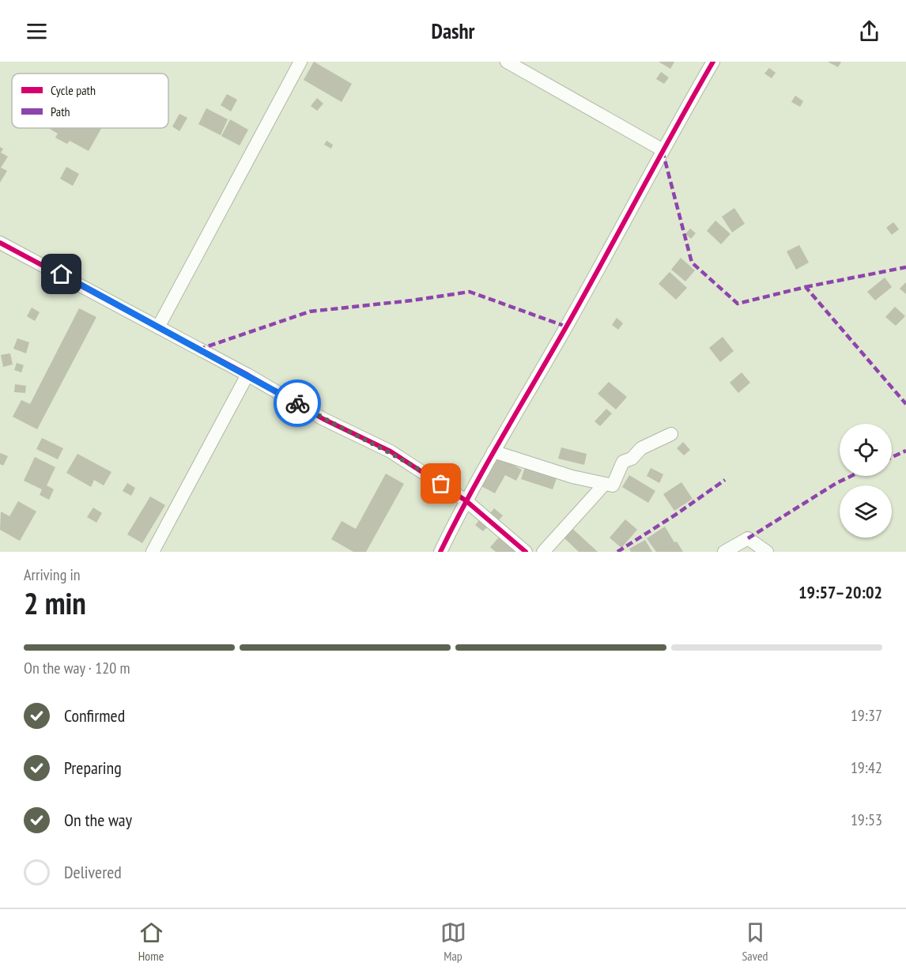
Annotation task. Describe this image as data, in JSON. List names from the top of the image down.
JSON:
{
  "legend": ["Cycle path", "Path"],
  "page": {
    "header": "Dashr",
    "heading": ["2 min", "Arriving in", "19:57–20:02"],
    "bar": "On the way · 120 m",
    "list": [
      ["Confirmed", "19:37"],
      ["Preparing", "19:42"],
      ["On the way", "19:53"],
      "Delivered"
    ],
    "tabs": ["Home", "Map", "Saved"]
  }
}
